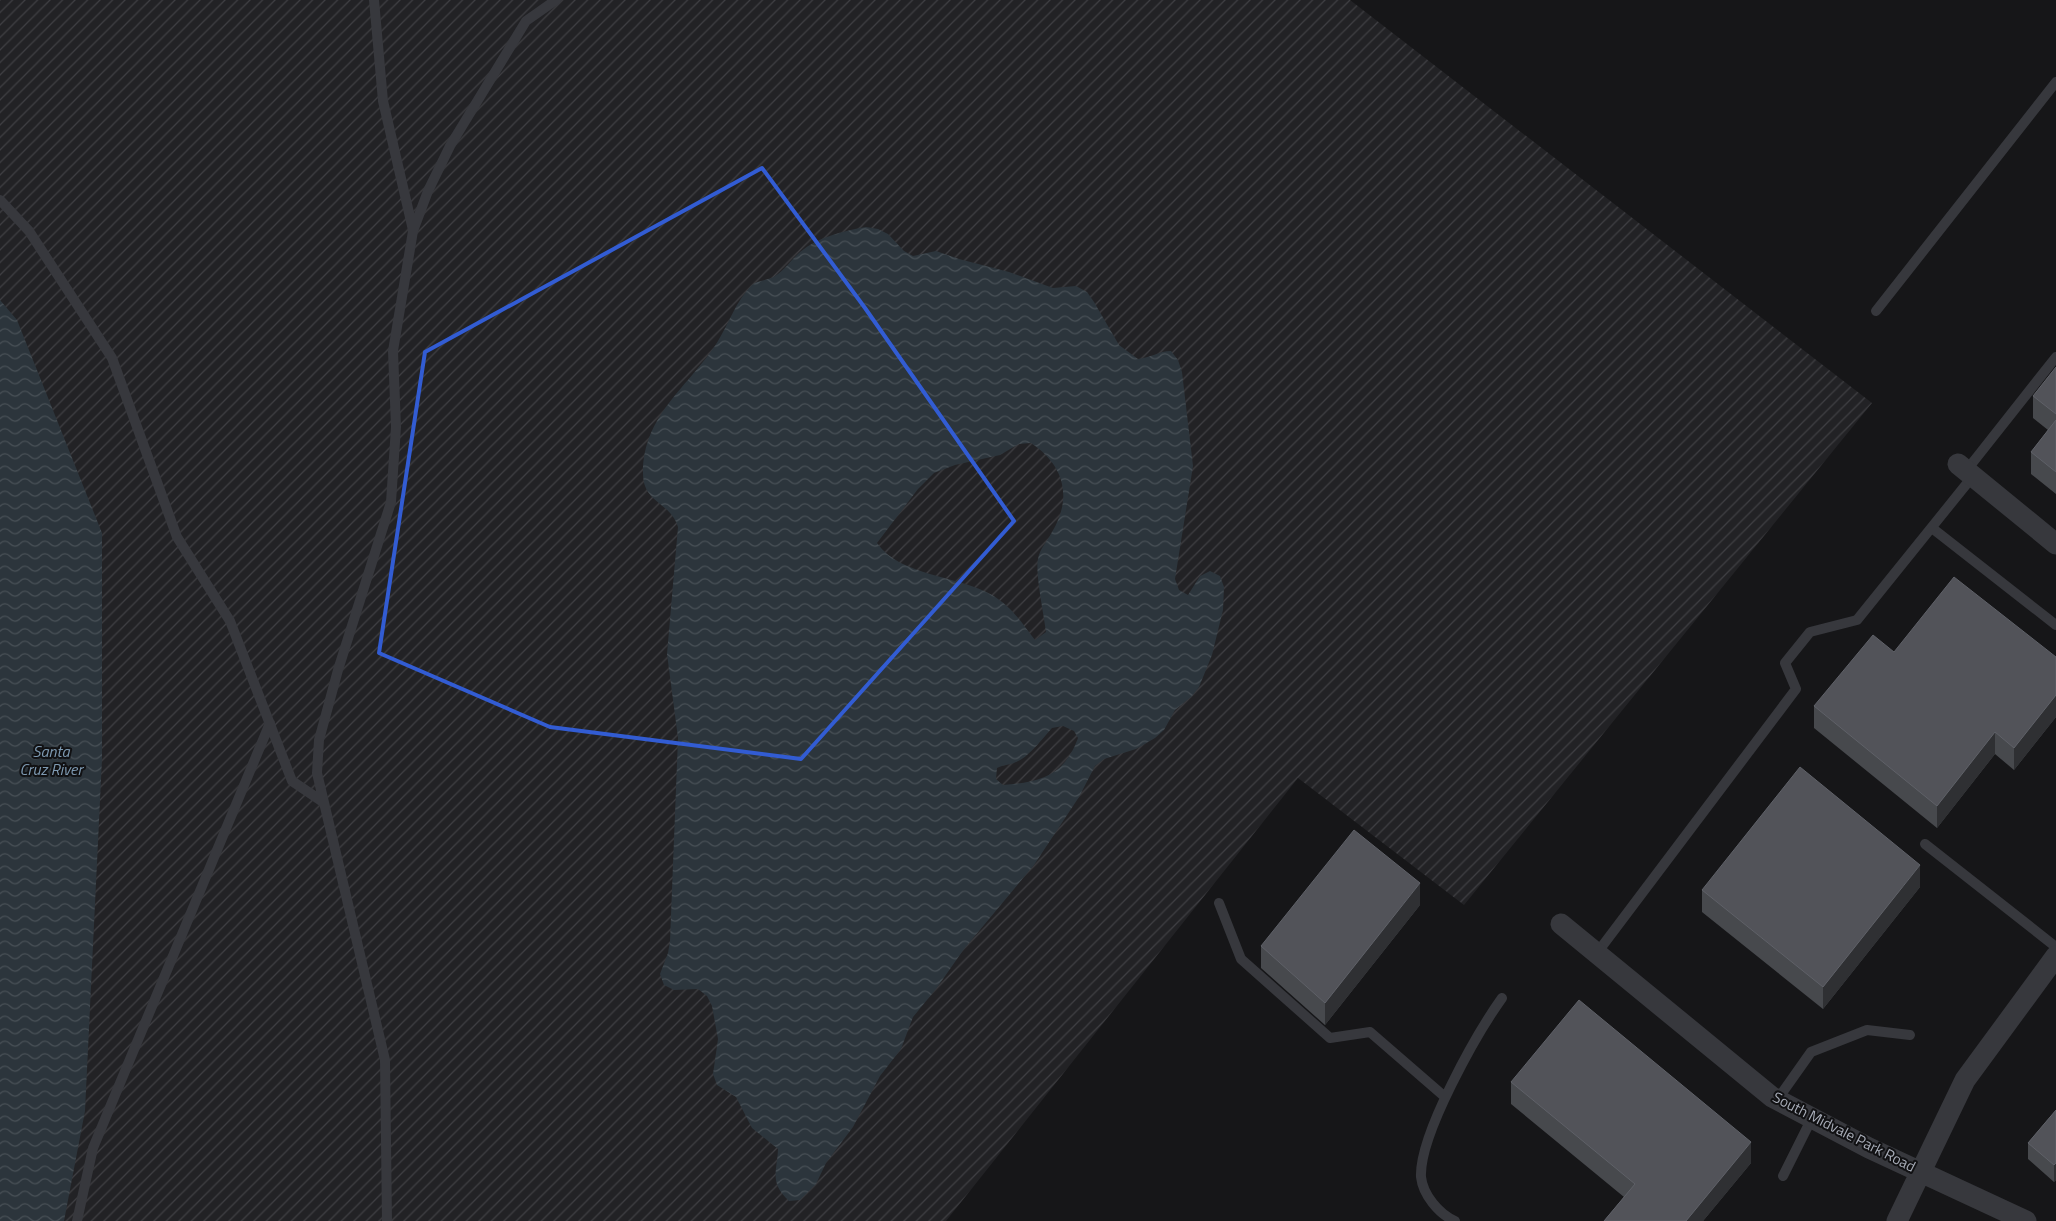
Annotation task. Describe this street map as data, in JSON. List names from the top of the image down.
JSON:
{
  "streets": {
    "street": ["South Midvale Park Road"]
  },
  "water": ["Santa Cruz River"]
}
